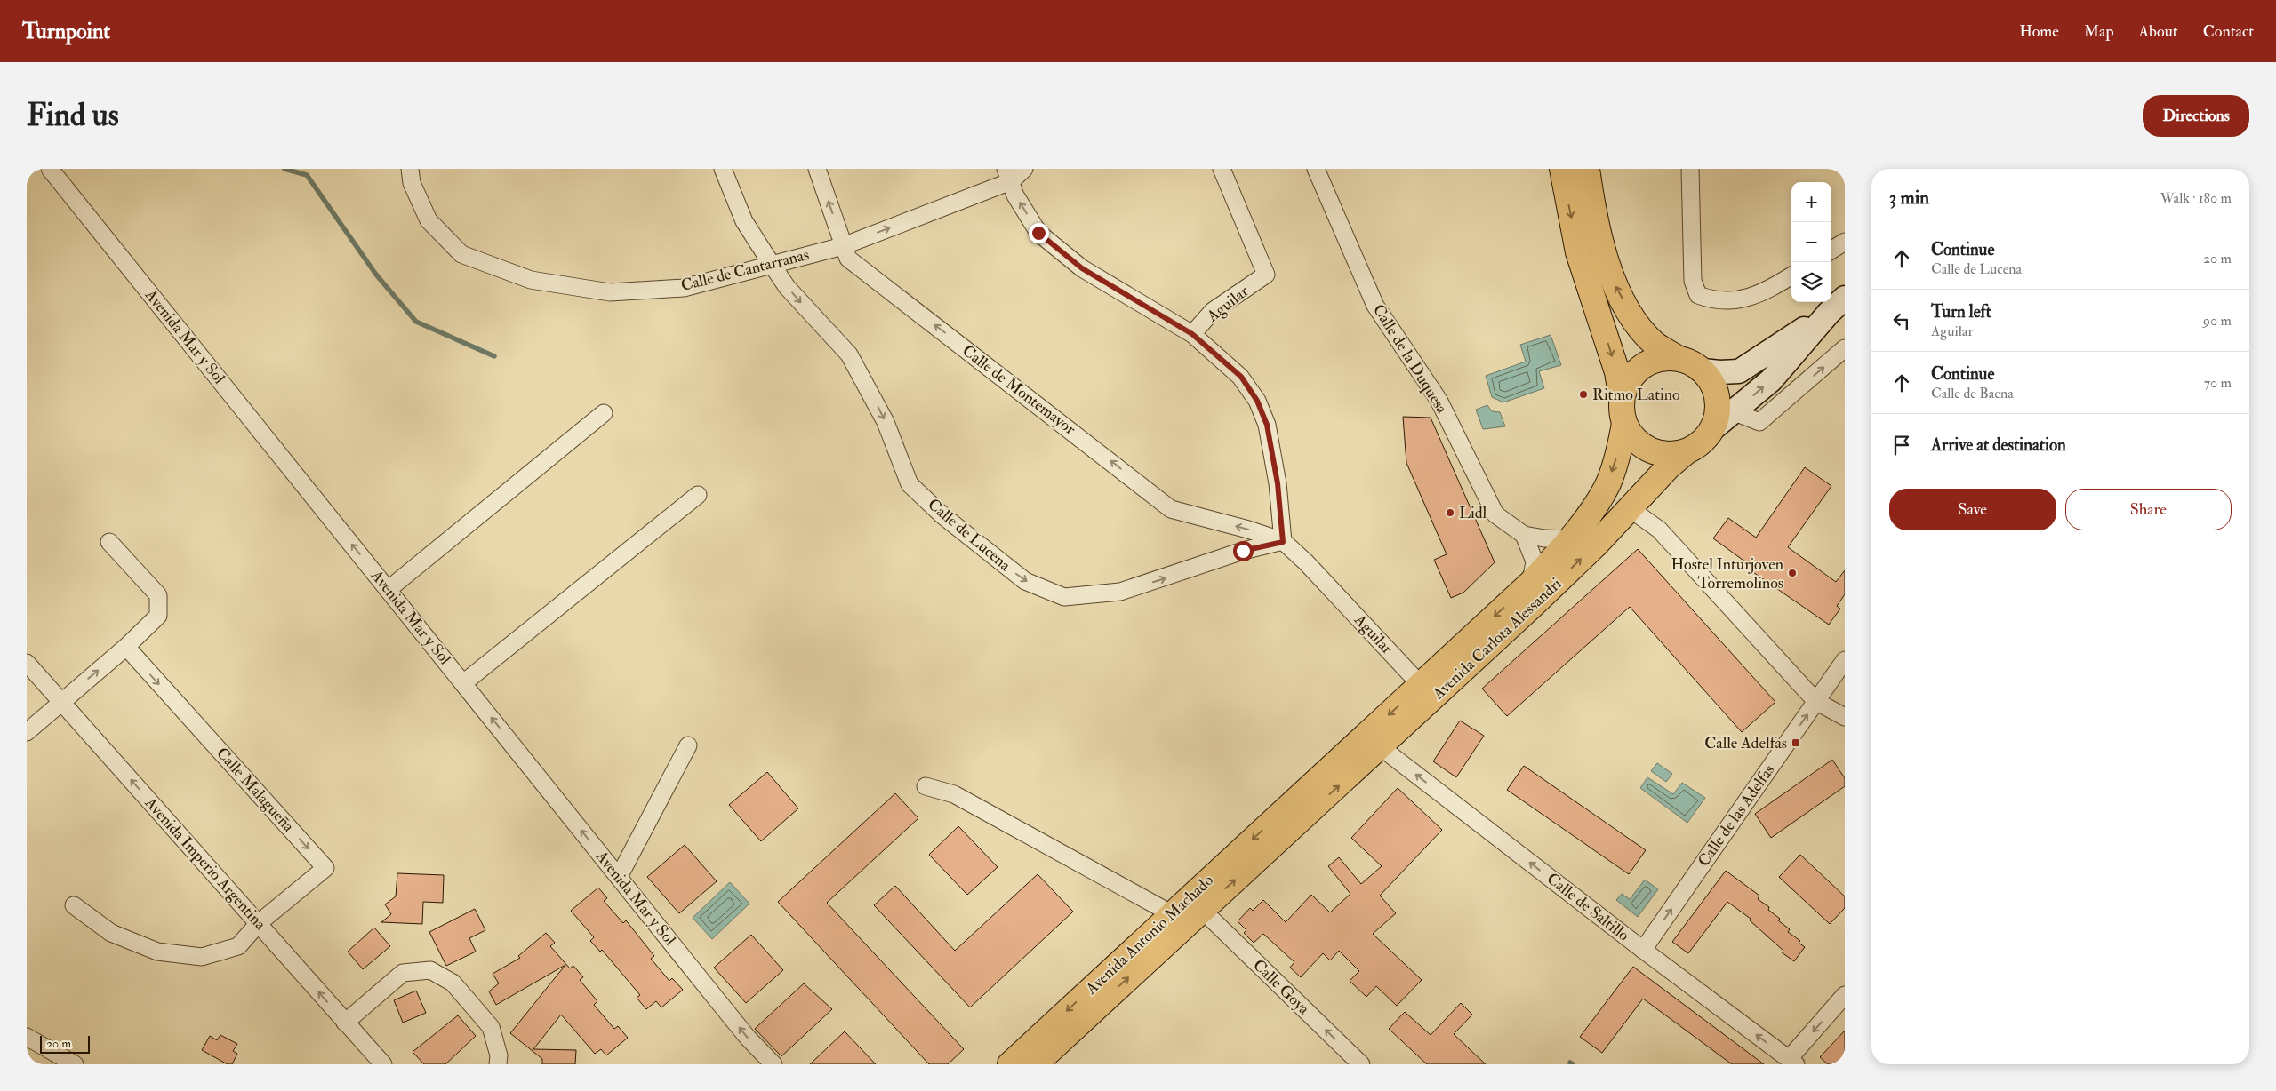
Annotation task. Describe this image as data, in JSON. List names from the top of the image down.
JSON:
{
  "streets": {
    "main road": ["Avenida Carlota Alessandri", "Avenida Antonio Machado"],
    "street": [
      "Calle de Cantarranas",
      "Aguilar",
      "Avenida Mar y Sol",
      "Calle de la Duquesa",
      "Calle de Montemayor",
      "Calle de Lucena",
      "Calle Malagueña",
      "Calle de las Adelfas",
      "Avenida Imperio Argentina",
      "Calle de Saltillo",
      "Calle Goya"
    ]
  },
  "crossings": [
    ["Calle de Cantarranas", "Calle de Montemayor"],
    ["Calle de Cantarranas", "Calle de Lucena"],
    ["Aguilar", "Calle de Montemayor"],
    ["Aguilar", "Calle de Lucena"],
    ["Aguilar", "Avenida Carlota Alessandri"],
    ["Calle de Montemayor", "Calle de Lucena"],
    ["Avenida Carlota Alessandri", "Calle de Saltillo"],
    ["Avenida Carlota Alessandri", "Avenida Antonio Machado"],
    ["Calle Malagueña", "Avenida Imperio Argentina"],
    ["Calle de las Adelfas", "Calle de Saltillo"],
    ["Avenida Antonio Machado", "Calle Goya"]
  ],
  "one_way": [
    "Avenida Mar y Sol",
    "Calle de Lucena",
    "Calle de las Adelfas",
    "Avenida Imperio Argentina",
    "Calle de Saltillo",
    "Calle Goya"
  ],
  "places": {
    "other": ["Ritmo Latino", "Lidl", "Hostel Inturjoven Torremolinos"],
    "transit": ["Calle Adelfas"]
  },
  "scale_bar": "20 m",
  "page": {
    "header": "Turnpoint",
    "nav": [
      "Home",
      "Map",
      "About",
      "Contact"
    ],
    "buttons": [
      "Directions",
      ["Save", "Share"]
    ],
    "title": "Find us",
    "heading": ["3 min", "Walk · 180 m"],
    "map_buttons": ["+", "−"],
    "list": [
      ["Continue", "Calle de Lucena", "20 m"],
      ["Turn left", "Aguilar", "90 m"],
      ["Continue", "Calle de Baena", "70 m"],
      "Arrive at destination"
    ],
    "scale": "20 m"
  }
}
